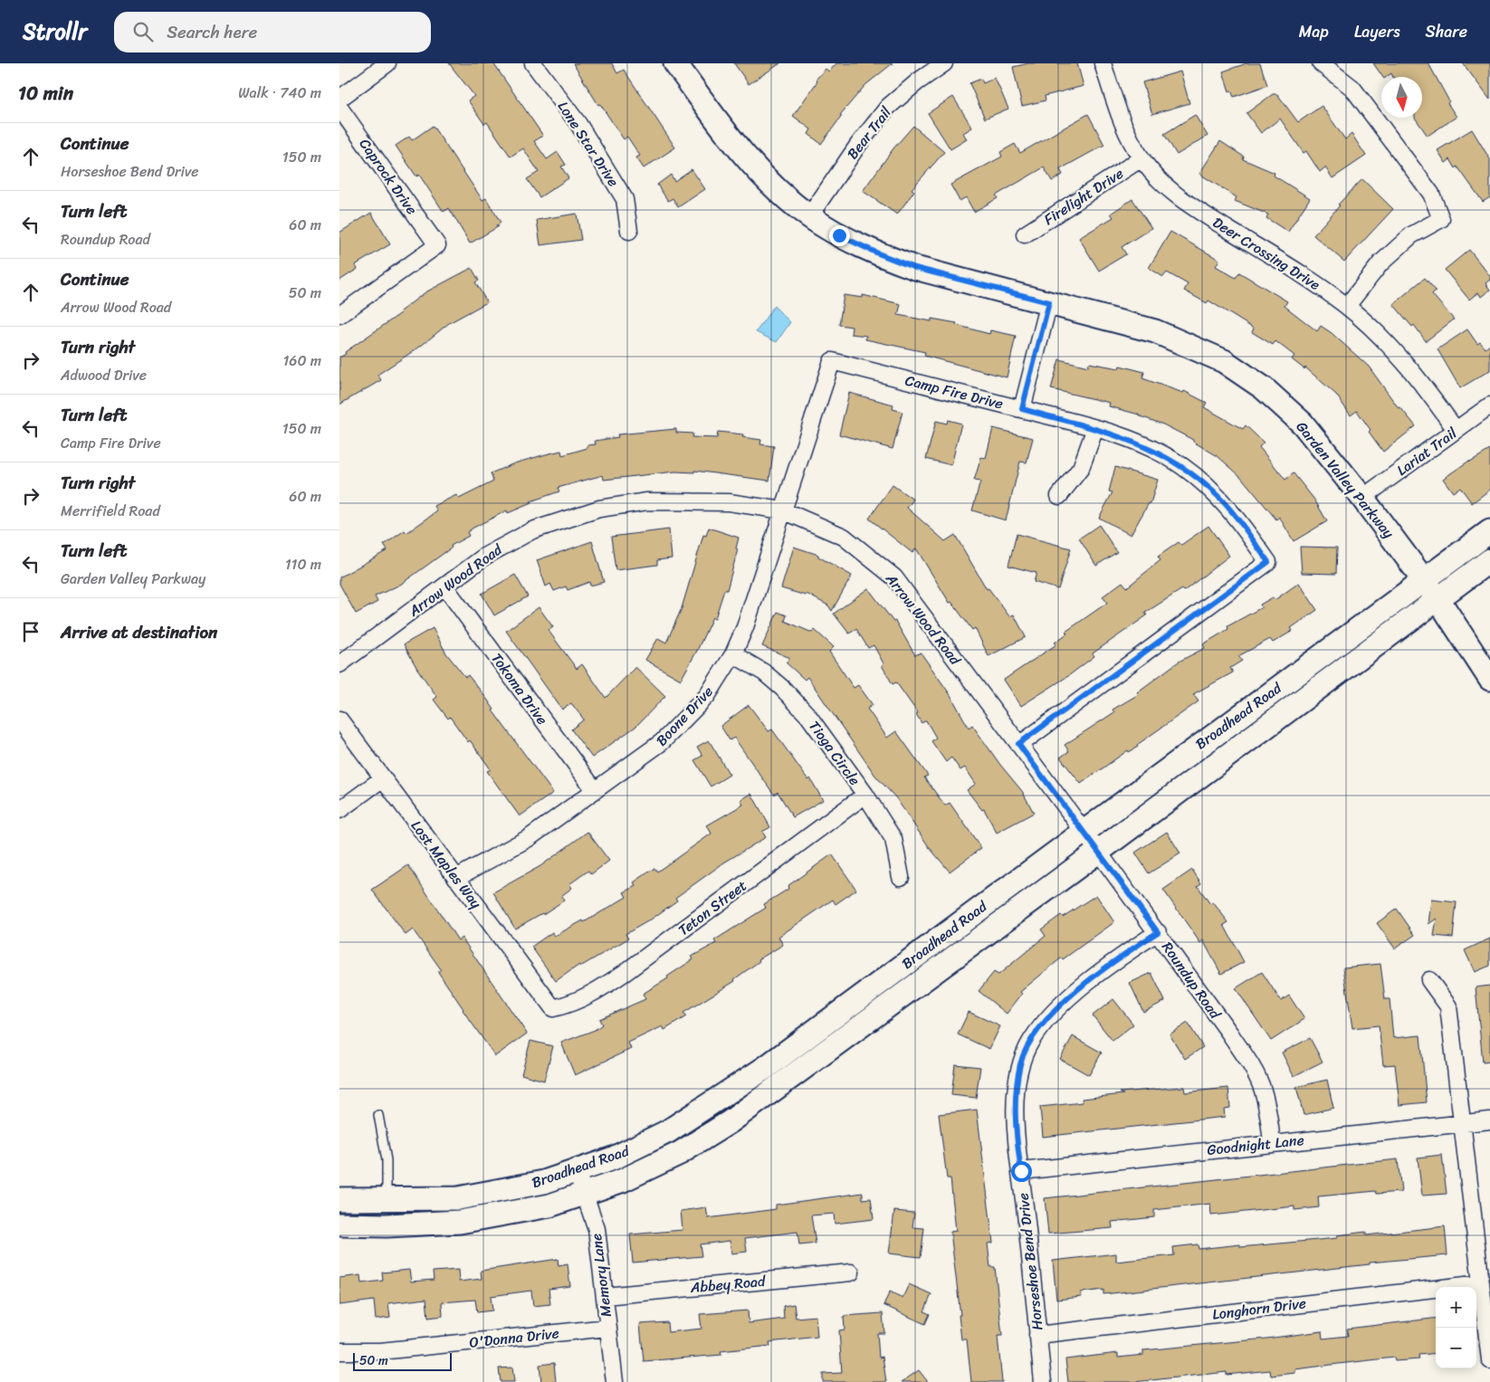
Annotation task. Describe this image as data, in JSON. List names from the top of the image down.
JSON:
{
  "streets": {
    "street": [
      "Bear Trail",
      "Lone Star Drive",
      "Caprock Drive",
      "Firelight Drive",
      "Deer Crossing Drive",
      "Camp Fire Drive",
      "Lariat Trail",
      "Garden Valley Parkway",
      "Arrow Wood Road",
      "Tokoma Drive",
      "Boone Drive",
      "Broadhead Road",
      "Tioga Circle",
      "Lost Maples Way",
      "Teton Street",
      "Roundup Road",
      "Goodnight Lane",
      "Horseshoe Bend Drive",
      "Memory Lane",
      "Abbey Road",
      "Longhorn Drive",
      "O'Donna Drive"
    ]
  },
  "crossings": [
    ["Bear Trail", "Garden Valley Parkway"],
    ["Firelight Drive", "Deer Crossing Drive"],
    ["Deer Crossing Drive", "Lariat Trail"],
    ["Camp Fire Drive", "Arrow Wood Road"],
    ["Camp Fire Drive", "Boone Drive"],
    ["Lariat Trail", "Garden Valley Parkway"],
    ["Garden Valley Parkway", "Broadhead Road"],
    ["Arrow Wood Road", "Tokoma Drive"],
    ["Arrow Wood Road", "Boone Drive"],
    ["Arrow Wood Road", "Broadhead Road"],
    ["Arrow Wood Road", "Roundup Road"],
    ["Tokoma Drive", "Boone Drive"],
    ["Boone Drive", "Tioga Circle"],
    ["Boone Drive", "Lost Maples Way"],
    ["Broadhead Road", "Roundup Road"],
    ["Broadhead Road", "Memory Lane"],
    ["Tioga Circle", "Teton Street"],
    ["Lost Maples Way", "Teton Street"],
    ["Roundup Road", "Goodnight Lane"],
    ["Roundup Road", "Horseshoe Bend Drive"],
    ["Goodnight Lane", "Horseshoe Bend Drive"],
    ["Horseshoe Bend Drive", "Longhorn Drive"],
    ["Memory Lane", "Abbey Road"],
    ["Memory Lane", "O'Donna Drive"]
  ],
  "scale_bar": "50 m",
  "north": "bottom",
  "page": {
    "header": "Strollr",
    "search": "Search here",
    "nav": ["Map", "Layers", "Share"],
    "heading": ["10 min", "Walk · 740 m"],
    "list": [
      ["Continue", "Horseshoe Bend Drive", "150 m"],
      ["Turn left", "Roundup Road", "60 m"],
      ["Continue", "Arrow Wood Road", "50 m"],
      ["Turn right", "Adwood Drive", "160 m"],
      ["Turn left", "Camp Fire Drive", "150 m"],
      ["Turn right", "Merrifield Road", "60 m"],
      ["Turn left", "Garden Valley Parkway", "110 m"],
      "Arrive at destination"
    ],
    "map_buttons": ["+", "−"],
    "scale": "50 m"
  }
}
